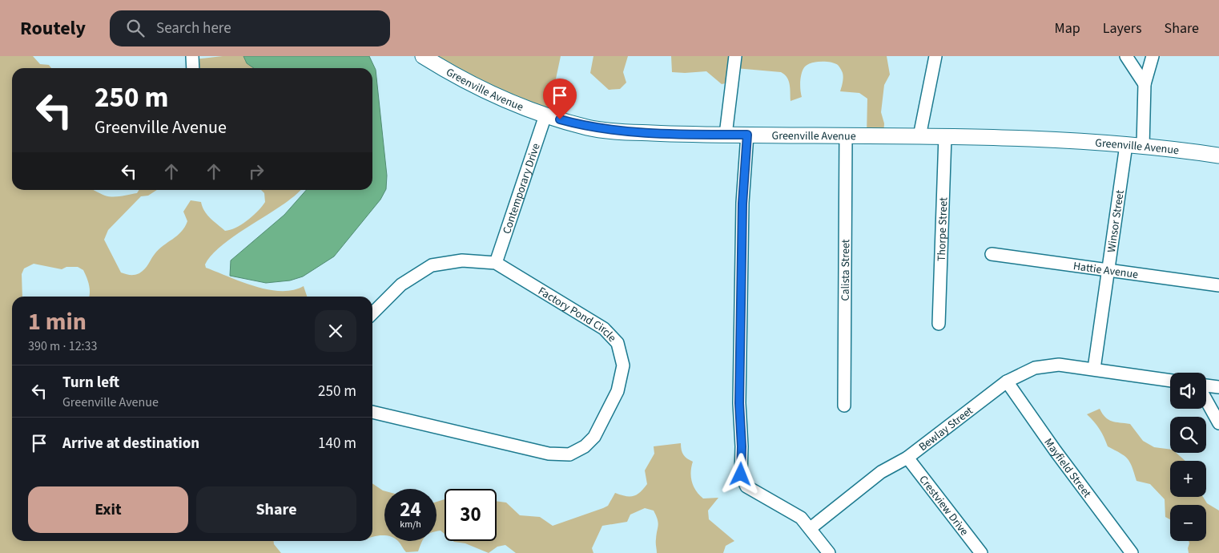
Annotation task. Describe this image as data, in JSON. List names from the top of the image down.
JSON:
{
  "streets": {
    "main road": ["Greenville Avenue"],
    "street": [
      "Contemporary Drive",
      "Winsor Street",
      "Thorpe Street",
      "Hattie Avenue",
      "Calista Street",
      "Factory Pond Circle",
      "Bewlay Street",
      "Mayfield Street",
      "Crestview Drive"
    ]
  },
  "crossings": [
    ["Greenville Avenue", "Contemporary Drive"],
    ["Greenville Avenue", "Winsor Street"],
    ["Greenville Avenue", "Thorpe Street"],
    ["Greenville Avenue", "Calista Street"],
    ["Contemporary Drive", "Factory Pond Circle"],
    ["Winsor Street", "Hattie Avenue"],
    ["Winsor Street", "Bewlay Street"],
    ["Bewlay Street", "Mayfield Street"],
    ["Bewlay Street", "Crestview Drive"]
  ],
  "page": {
    "header": "Routely",
    "search": "Search here",
    "nav": ["Map", "Layers", "Share"],
    "turn": ["250 m", "Greenville Avenue"],
    "heading": ["1 min", "390 m · 12:33"],
    "list": [
      {
        "name": "Turn left",
        "note": "Greenville Avenue",
        "value": "250 m"
      },
      {
        "name": "Arrive at destination",
        "value": "140 m"
      }
    ],
    "map_buttons": ["+", "−"],
    "buttons": ["Exit", "Share"],
    "speed": "24 km/h",
    "limit": "30"
  }
}
